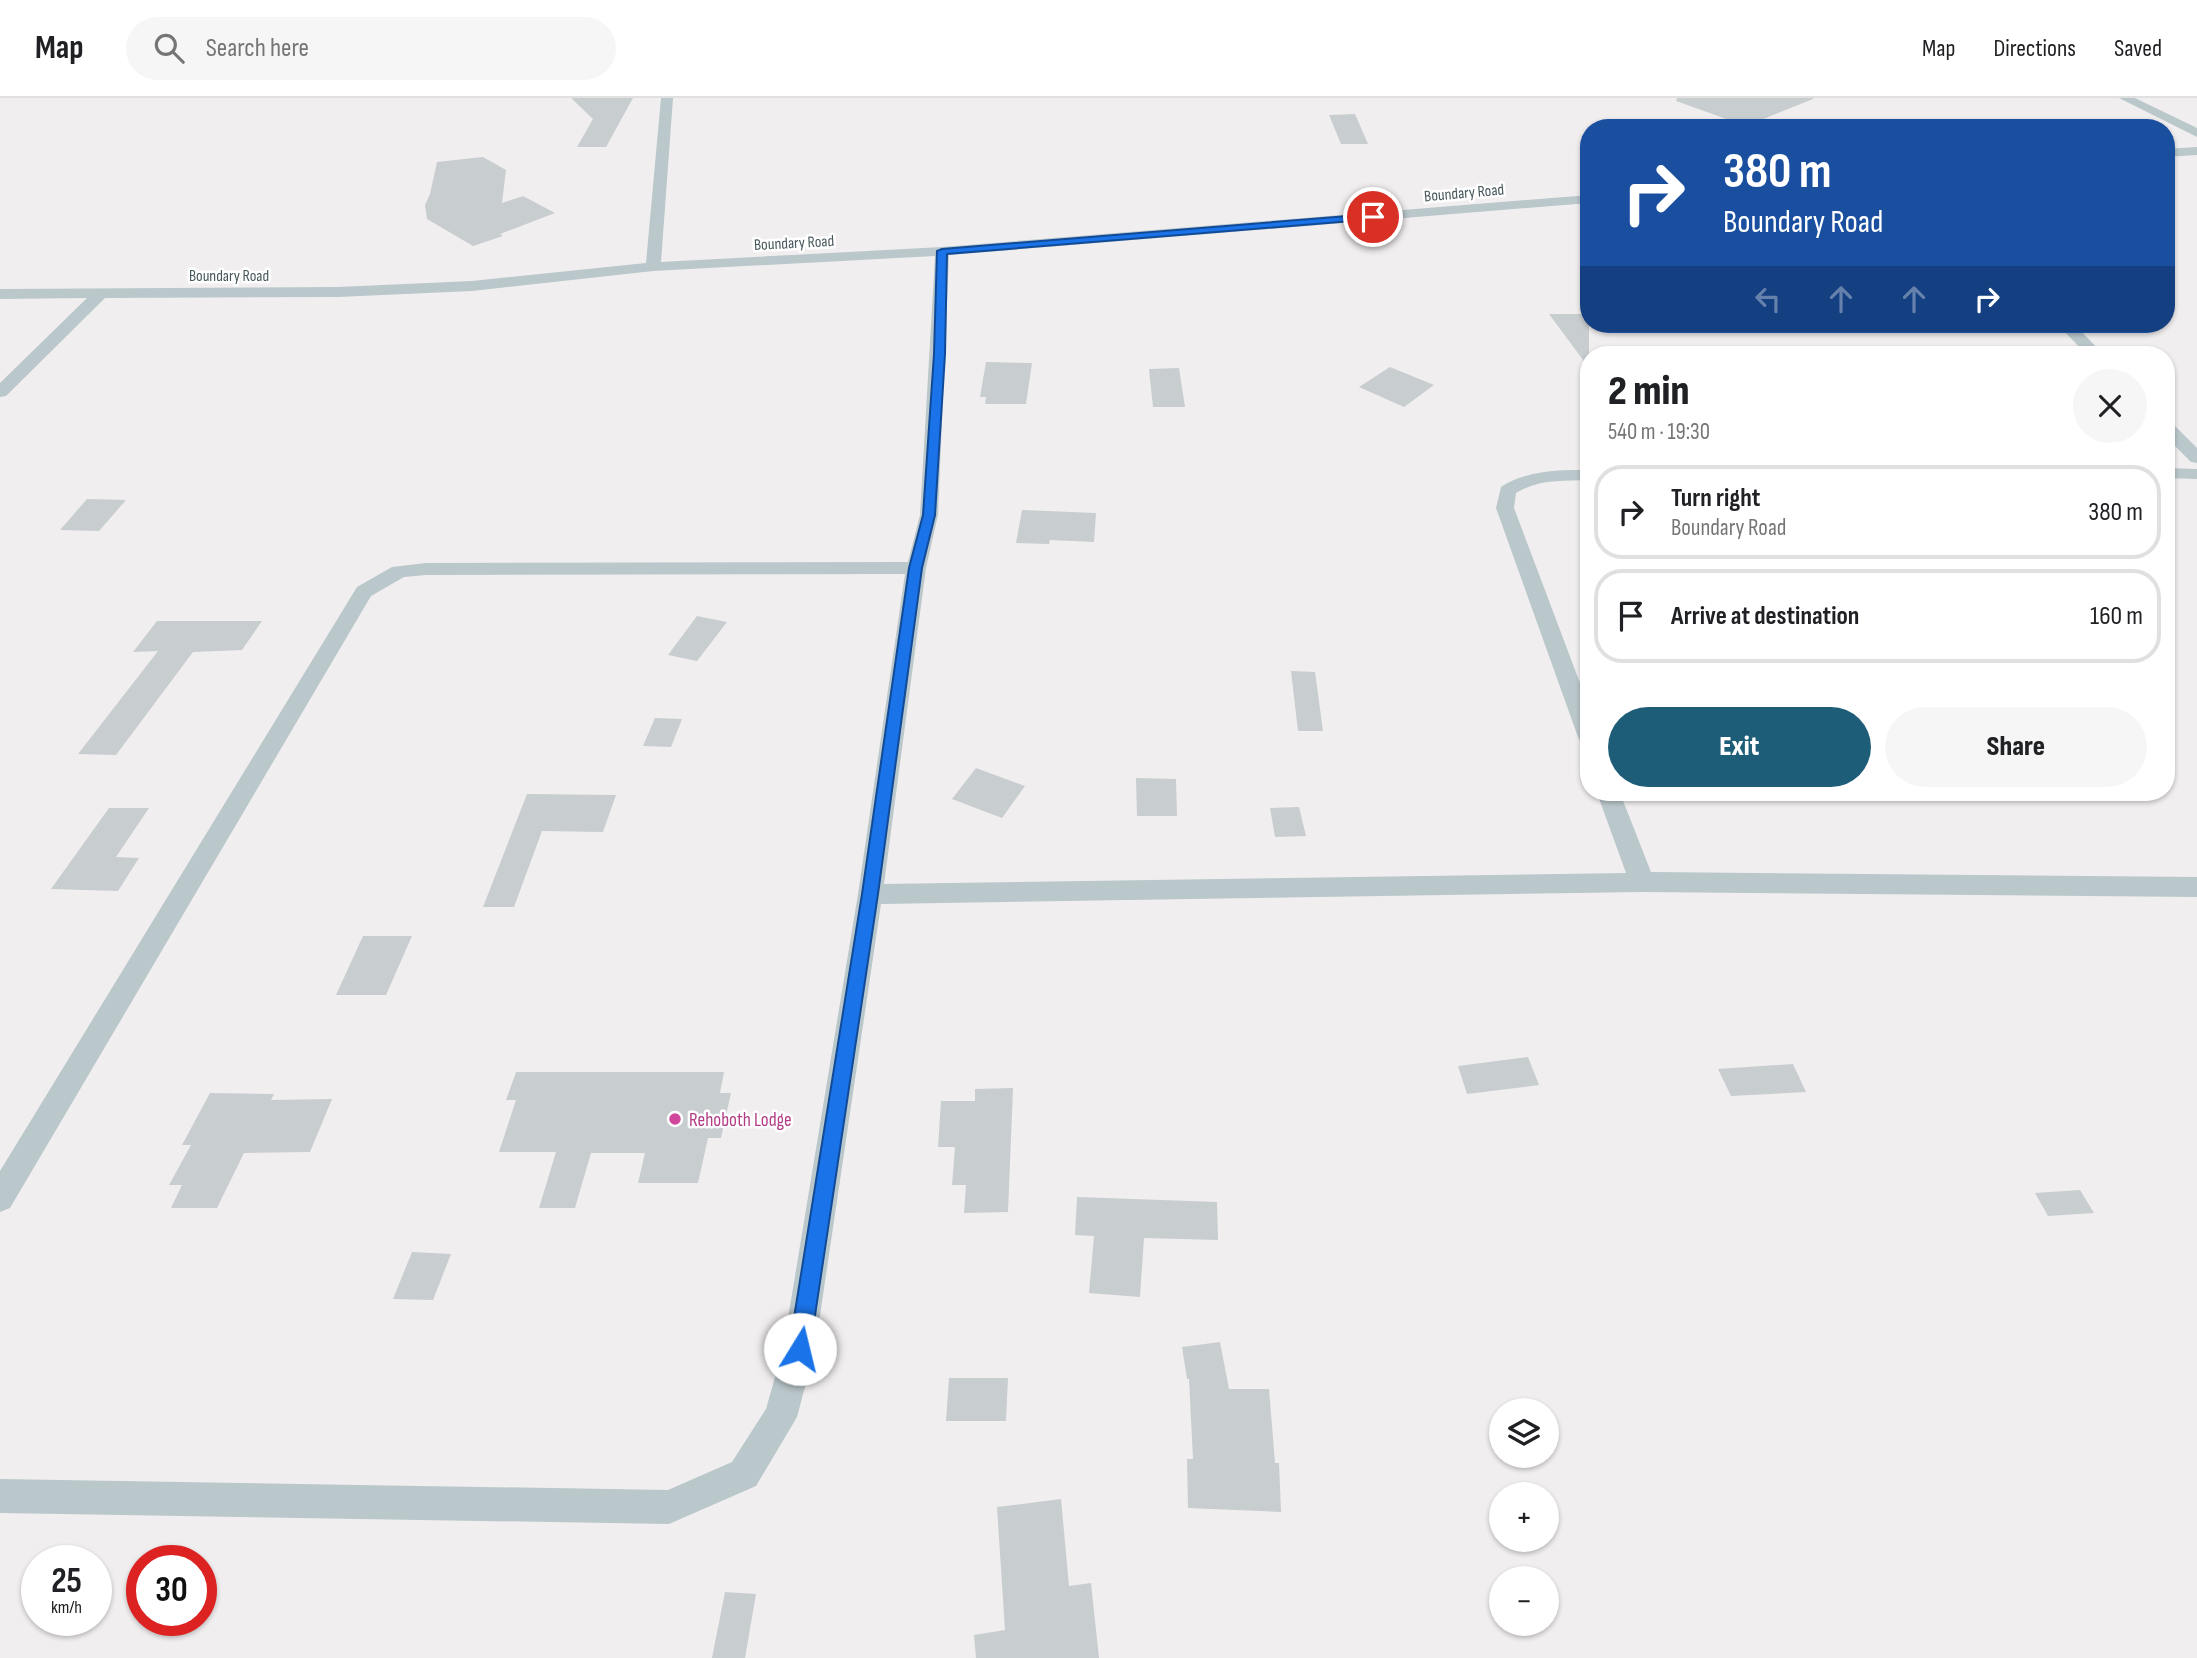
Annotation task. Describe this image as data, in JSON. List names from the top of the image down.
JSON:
{
  "streets": {
    "street": ["Boundary Road"]
  },
  "places": ["Rehoboth Lodge"],
  "page": {
    "header": "Map",
    "search": "Search here",
    "nav": ["Map", "Directions", "Saved"],
    "turn": ["380 m", "Boundary Road"],
    "heading": ["2 min", "540 m · 19:30"],
    "list": [
      {
        "name": "Turn right",
        "note": "Boundary Road",
        "value": "380 m"
      },
      {
        "name": "Arrive at destination",
        "value": "160 m"
      }
    ],
    "buttons": ["Exit", "Share"],
    "map_buttons": ["+", "−"],
    "speed": "25 km/h",
    "limit": "30"
  }
}
